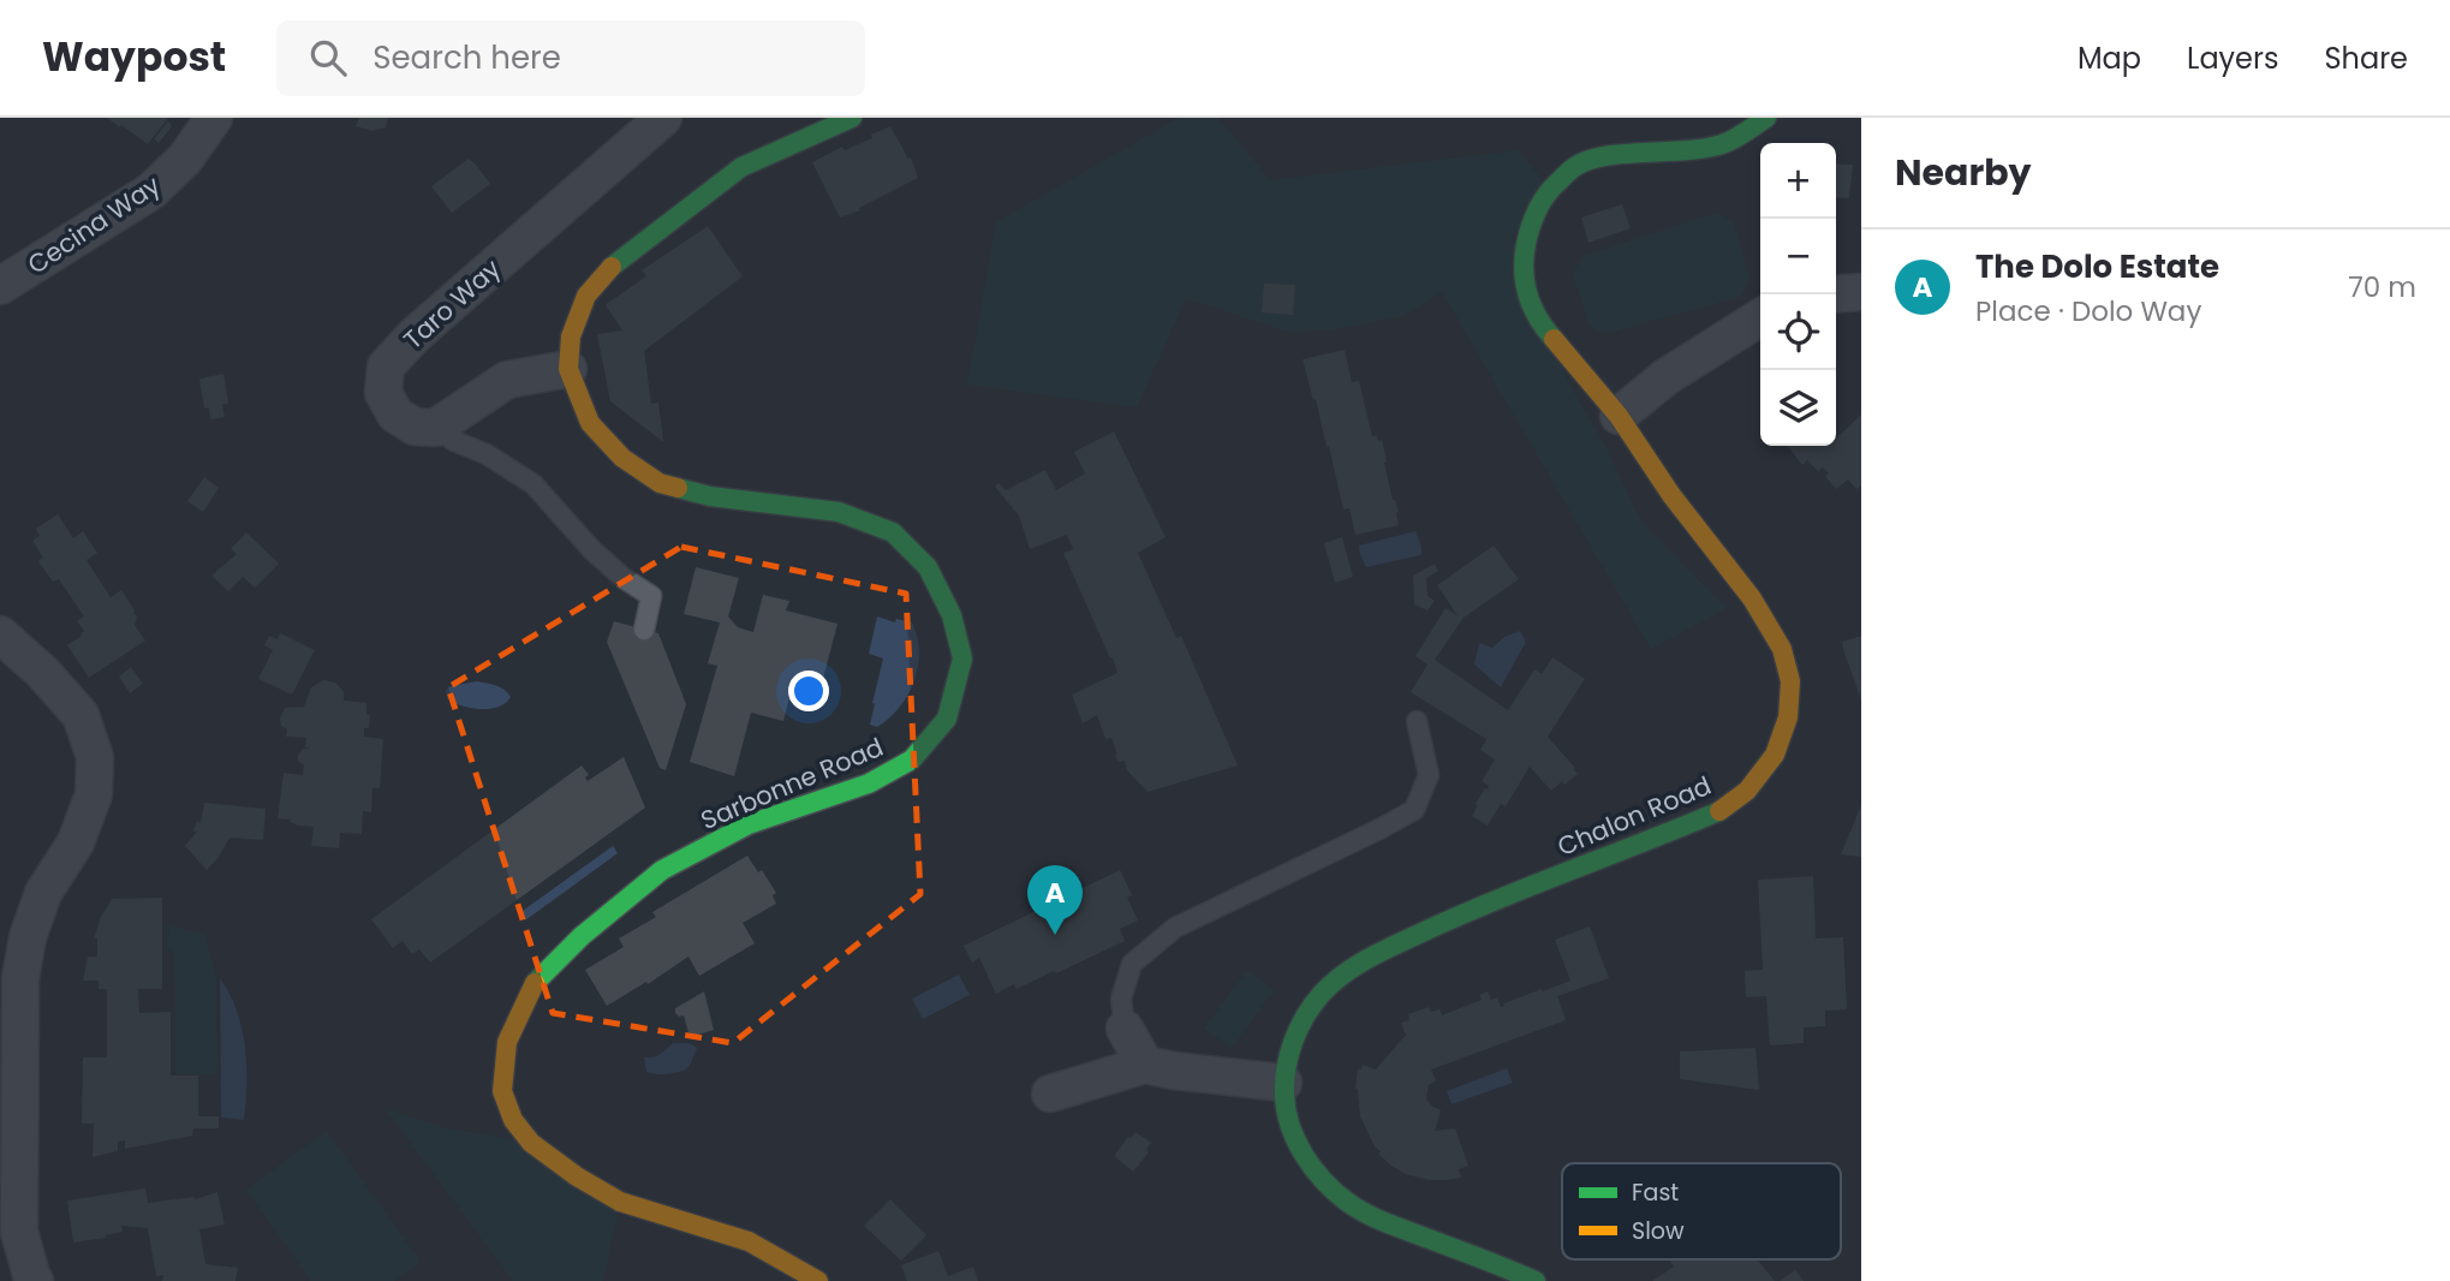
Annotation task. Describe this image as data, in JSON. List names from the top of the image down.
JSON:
{
  "streets": {
    "street": [
      "Cecina Way",
      "Taro Way",
      "Sarbonne Road",
      "Chalon Road"
    ]
  },
  "legend": ["Fast", "Slow"],
  "page": {
    "header": "Waypost",
    "search": "Search here",
    "nav": ["Map", "Layers", "Share"],
    "heading": "Nearby",
    "map_buttons": ["+", "−"],
    "list": [
      {
        "mark": "A",
        "name": "The Dolo Estate",
        "note": "Place · Dolo Way",
        "value": "70 m"
      }
    ],
    "pins": "A"
  }
}
